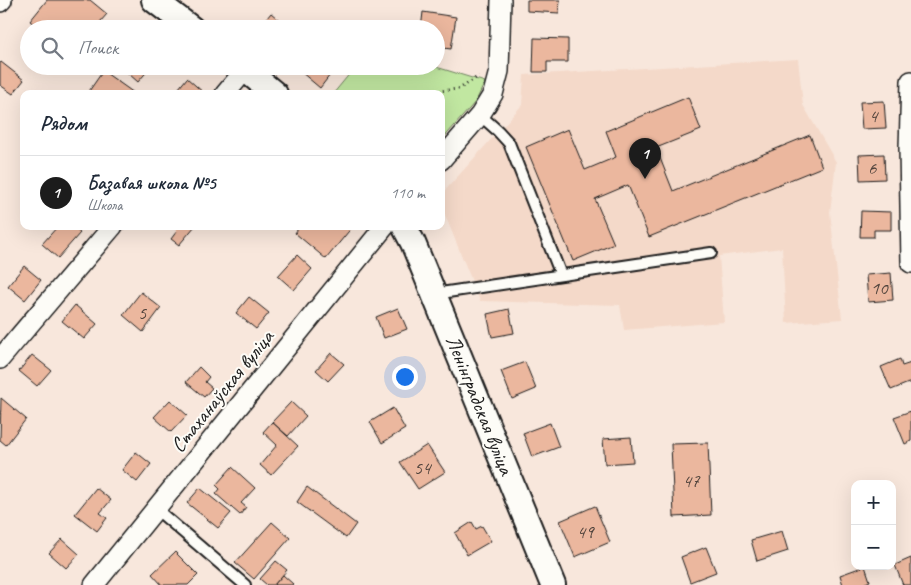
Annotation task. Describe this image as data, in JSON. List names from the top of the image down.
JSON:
{
  "streets": {
    "street": ["Стаханаўская вуліца", "Ленінградская вуліца"]
  },
  "house_numbers": [
    "4",
    "6",
    "10",
    "5",
    "54",
    "47",
    "49"
  ],
  "page": {
    "search": "Поиск",
    "heading": "Рядом",
    "pins": "1",
    "list": [
      {
        "mark": "1",
        "name": "Базавая школа №5",
        "note": "Школа",
        "value": "110 m"
      }
    ],
    "map_buttons": ["+", "−"]
  }
}
